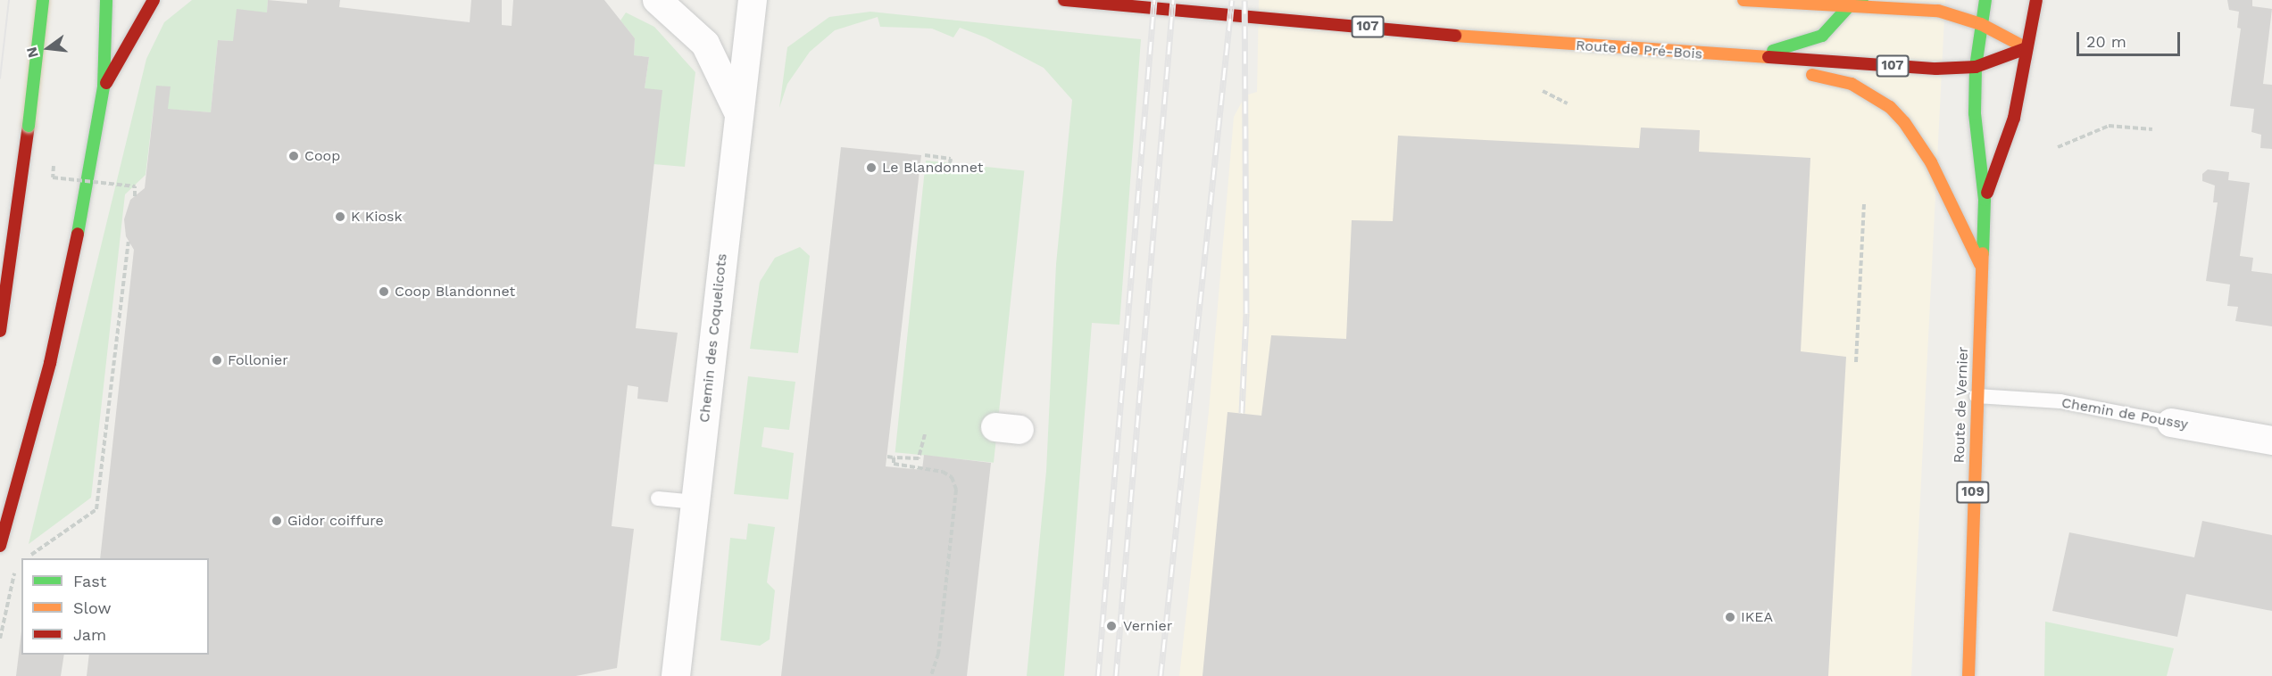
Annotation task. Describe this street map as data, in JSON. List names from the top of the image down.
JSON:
{
  "streets": {
    "main road": [
      "107",
      "Route de Pré-Bois",
      "Route de Vernier",
      "109"
    ],
    "street": ["Chemin des Coquelicots", "Chemin de Poussy"]
  },
  "crossings": [
    ["Route de Pré-Bois", "Route de Vernier"],
    ["Route de Vernier", "Chemin de Poussy"]
  ],
  "places": [
    "Coop",
    "Le Blandonnet",
    "K Kiosk",
    "Coop Blandonnet",
    "Follonier",
    "Gidor coiffure",
    "IKEA",
    "Vernier"
  ],
  "legend": ["Fast", "Slow", "Jam"],
  "scale_bar": "20 m",
  "north": "left"
}
